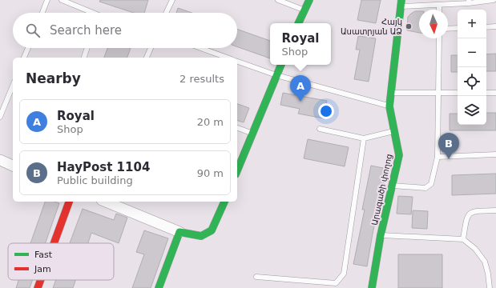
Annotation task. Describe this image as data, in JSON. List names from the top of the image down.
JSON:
{
  "streets": {
    "street": ["Արագածի փողոց"]
  },
  "places": ["Հայկ Ասատրյան ԱՁ"],
  "legend": ["Fast", "Jam"],
  "north": "bottom",
  "page": {
    "map_buttons": ["+", "−"],
    "search": "Search here",
    "popup": ["Royal", "Shop"],
    "heading": ["Nearby", "2 results"],
    "pins": ["A", "B"],
    "list": [
      {
        "mark": "A",
        "name": "Royal",
        "note": "Shop",
        "value": "20 m"
      },
      {
        "mark": "B",
        "name": "HayPost 1104",
        "note": "Public building",
        "value": "90 m"
      }
    ]
  }
}
